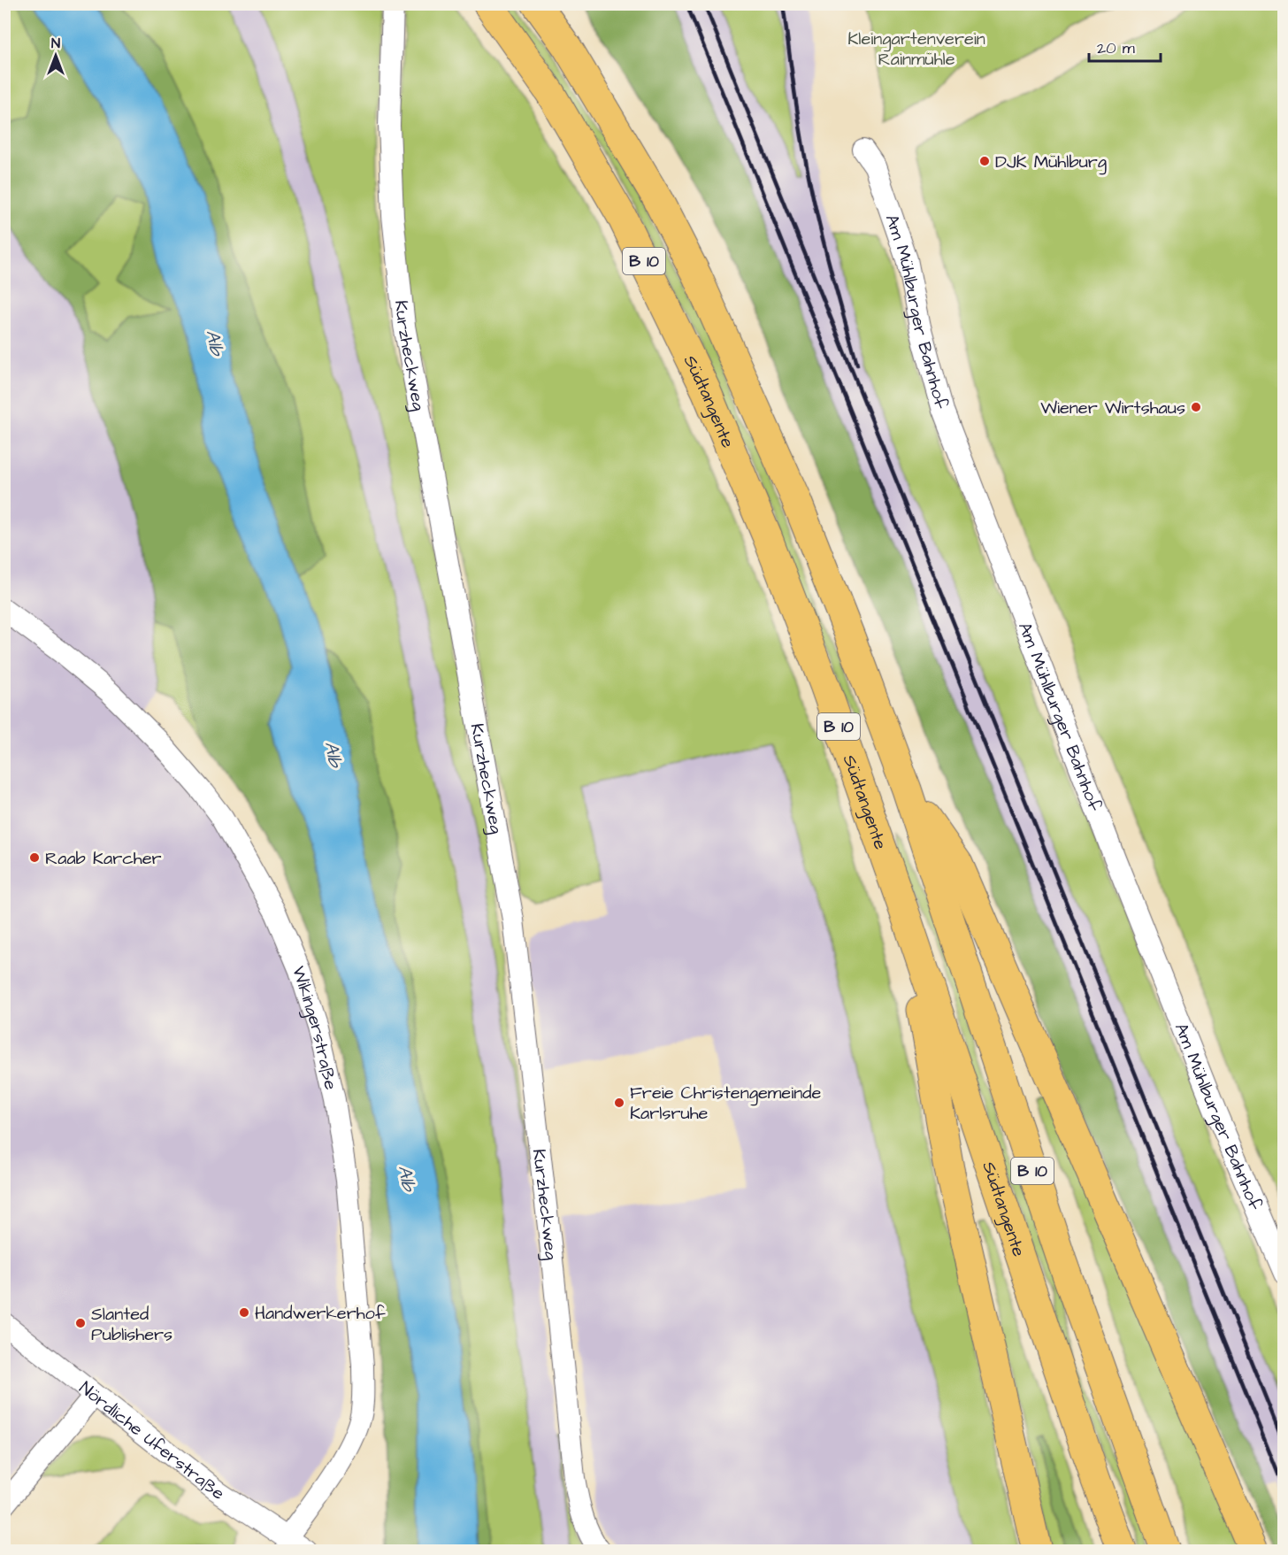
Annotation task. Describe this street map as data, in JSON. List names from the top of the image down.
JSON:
{
  "streets": {
    "highway": ["B 10", "Südtangente"],
    "street": [
      "Am Mühlburger Bahnhof",
      "Kurzheckweg",
      "Wikingerstraße",
      "Nördliche Uferstraße"
    ]
  },
  "crossings": [
    ["Wikingerstraße", "Nördliche Uferstraße"]
  ],
  "water": ["Alb"],
  "parks": ["Kleingartenverein Rainmühle"],
  "places": [
    "DJK Mühlburg",
    "Wiener Wirtshaus",
    "Raab Karcher",
    "Freie Christengemeinde Karlsruhe",
    "Handwerkerhof",
    "Slanted Publishers"
  ],
  "scale_bar": "20 m",
  "north": "top"
}
